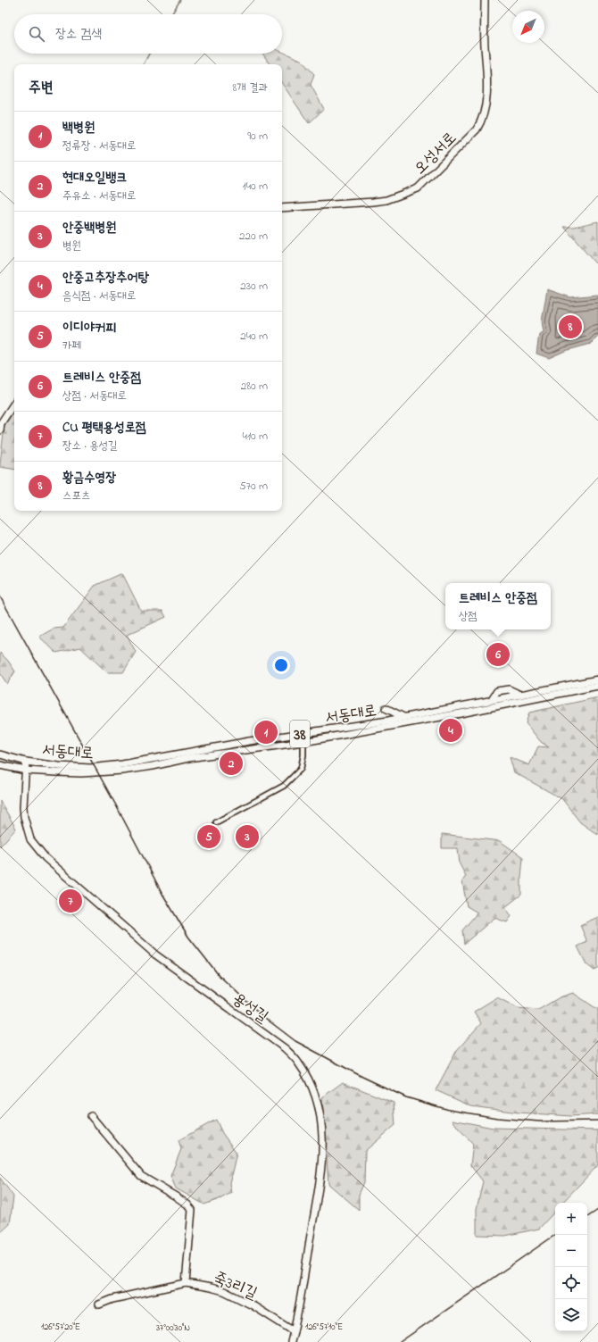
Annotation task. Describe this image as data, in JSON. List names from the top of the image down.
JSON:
{
  "streets": {
    "street": [
      "오성서로",
      "서동대로",
      "38",
      "용성길",
      "죽3리길"
    ]
  },
  "crossings": [
    ["서동대로", "용성길"],
    ["용성길", "죽3리길"]
  ],
  "north": "bottom left",
  "page": {
    "search": "장소 검색",
    "heading": ["주변", "8개 결과"],
    "list": [
      {
        "mark": "1",
        "name": "백병원",
        "note": "정류장 · 서동대로",
        "value": "90 m"
      },
      {
        "mark": "2",
        "name": "현대오일뱅크",
        "note": "주유소 · 서동대로",
        "value": "140 m"
      },
      {
        "mark": "3",
        "name": "안중백병원",
        "note": "병원",
        "value": "220 m"
      },
      {
        "mark": "4",
        "name": "안중고추장추어탕",
        "note": "음식점 · 서동대로",
        "value": "230 m"
      },
      {
        "mark": "5",
        "name": "이디야커피",
        "note": "카페",
        "value": "240 m"
      },
      {
        "mark": "6",
        "name": "트레비스 안중점",
        "note": "상점 · 서동대로",
        "value": "280 m"
      },
      {
        "mark": "7",
        "name": "CU 평택용성로점",
        "note": "장소 · 용성길",
        "value": "410 m"
      },
      {
        "mark": "8",
        "name": "황금수영장",
        "note": "스포츠",
        "value": "570 m"
      }
    ],
    "pins": [
      "8",
      "6",
      "4",
      "1",
      "2",
      "3",
      "5",
      "7"
    ],
    "popup": ["트레비스 안중점", "상점"],
    "map_buttons": ["+", "−"]
  },
  "coordinates": ["126°57'20\"E", "126°57'10\"E", "37°00'30\"N"]
}
